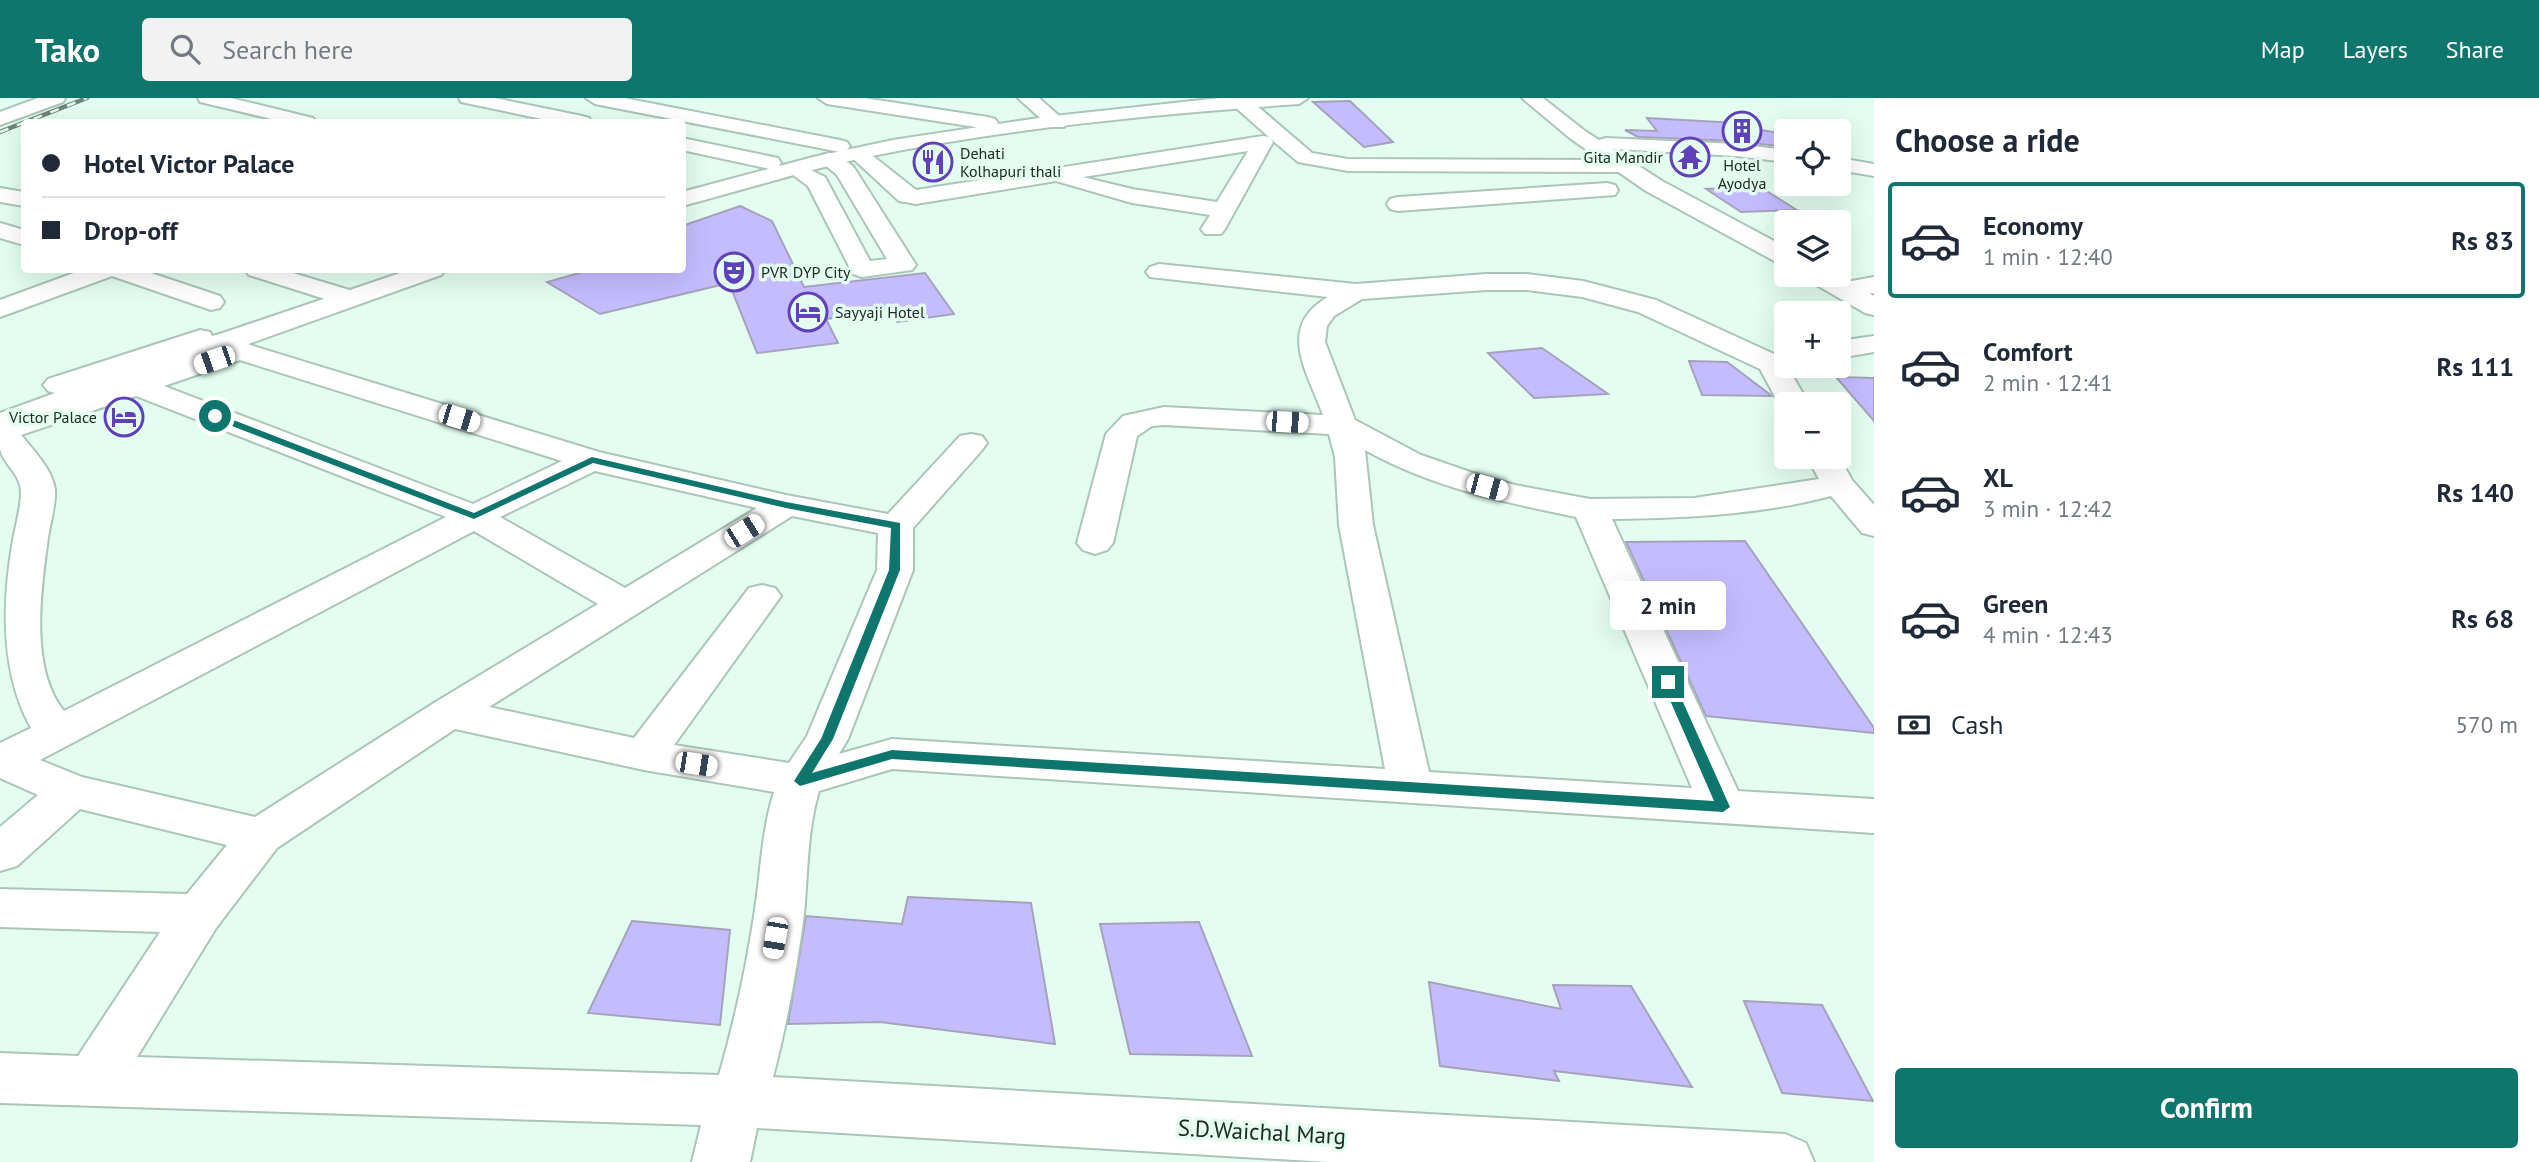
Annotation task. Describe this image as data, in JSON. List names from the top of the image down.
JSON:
{
  "streets": {
    "main road": ["S.D.Waichal Marg"]
  },
  "places": {
    "building": ["Hotel Ayodya"],
    "temple": ["Gita Mandir"],
    "restaurant": ["Dehati Kolhapuri thali"],
    "theatre": ["PVR DYP City"],
    "hotel": ["Sayyaji Hotel", "Victor Palace"]
  },
  "page": {
    "header": "Tako",
    "search": "Search here",
    "nav": ["Map", "Layers", "Share"],
    "heading": "Choose a ride",
    "map_buttons": ["+", "−"],
    "banner": ["Hotel Victor Palace", "Drop-off"],
    "list": [
      {
        "name": "Economy",
        "note": "1 min · 12:40",
        "value": "Rs 83"
      },
      {
        "name": "Comfort",
        "note": "2 min · 12:41",
        "value": "Rs 111"
      },
      {
        "name": "XL",
        "note": "3 min · 12:42",
        "value": "Rs 140"
      },
      {
        "name": "Green",
        "note": "4 min · 12:43",
        "value": "Rs 68"
      }
    ],
    "bubble": "2 min",
    "pay": ["Cash", "570 m"],
    "buttons": "Confirm"
  }
}
